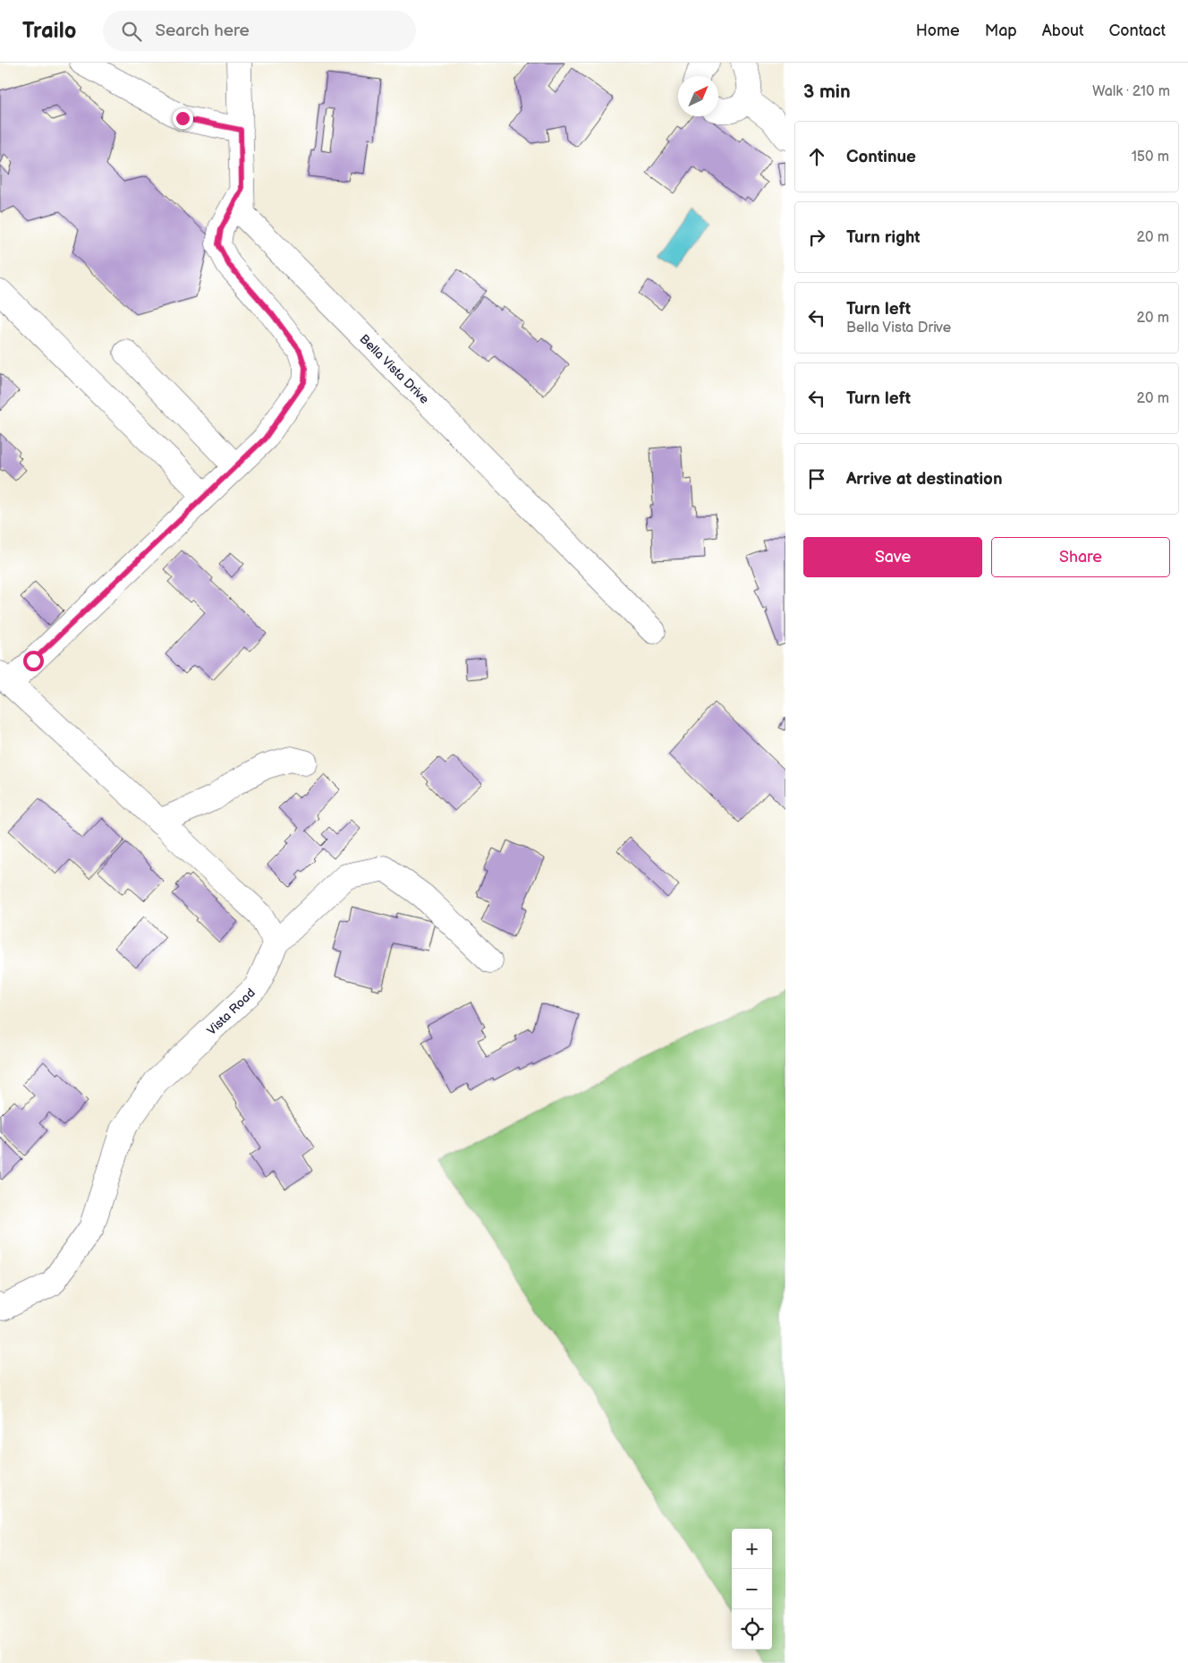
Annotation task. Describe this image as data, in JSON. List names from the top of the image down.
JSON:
{
  "streets": {
    "street": ["Bella Vista Drive", "Vista Road"]
  },
  "north": "top right",
  "page": {
    "header": "Trailo",
    "search": "Search here",
    "nav": [
      "Home",
      "Map",
      "About",
      "Contact"
    ],
    "heading": ["3 min", "Walk · 210 m"],
    "list": [
      ["Continue", "150 m"],
      ["Turn right", "20 m"],
      ["Turn left", "Bella Vista Drive", "20 m"],
      ["Turn left", "20 m"],
      "Arrive at destination"
    ],
    "buttons": ["Save", "Share"],
    "map_buttons": ["+", "−"]
  }
}
